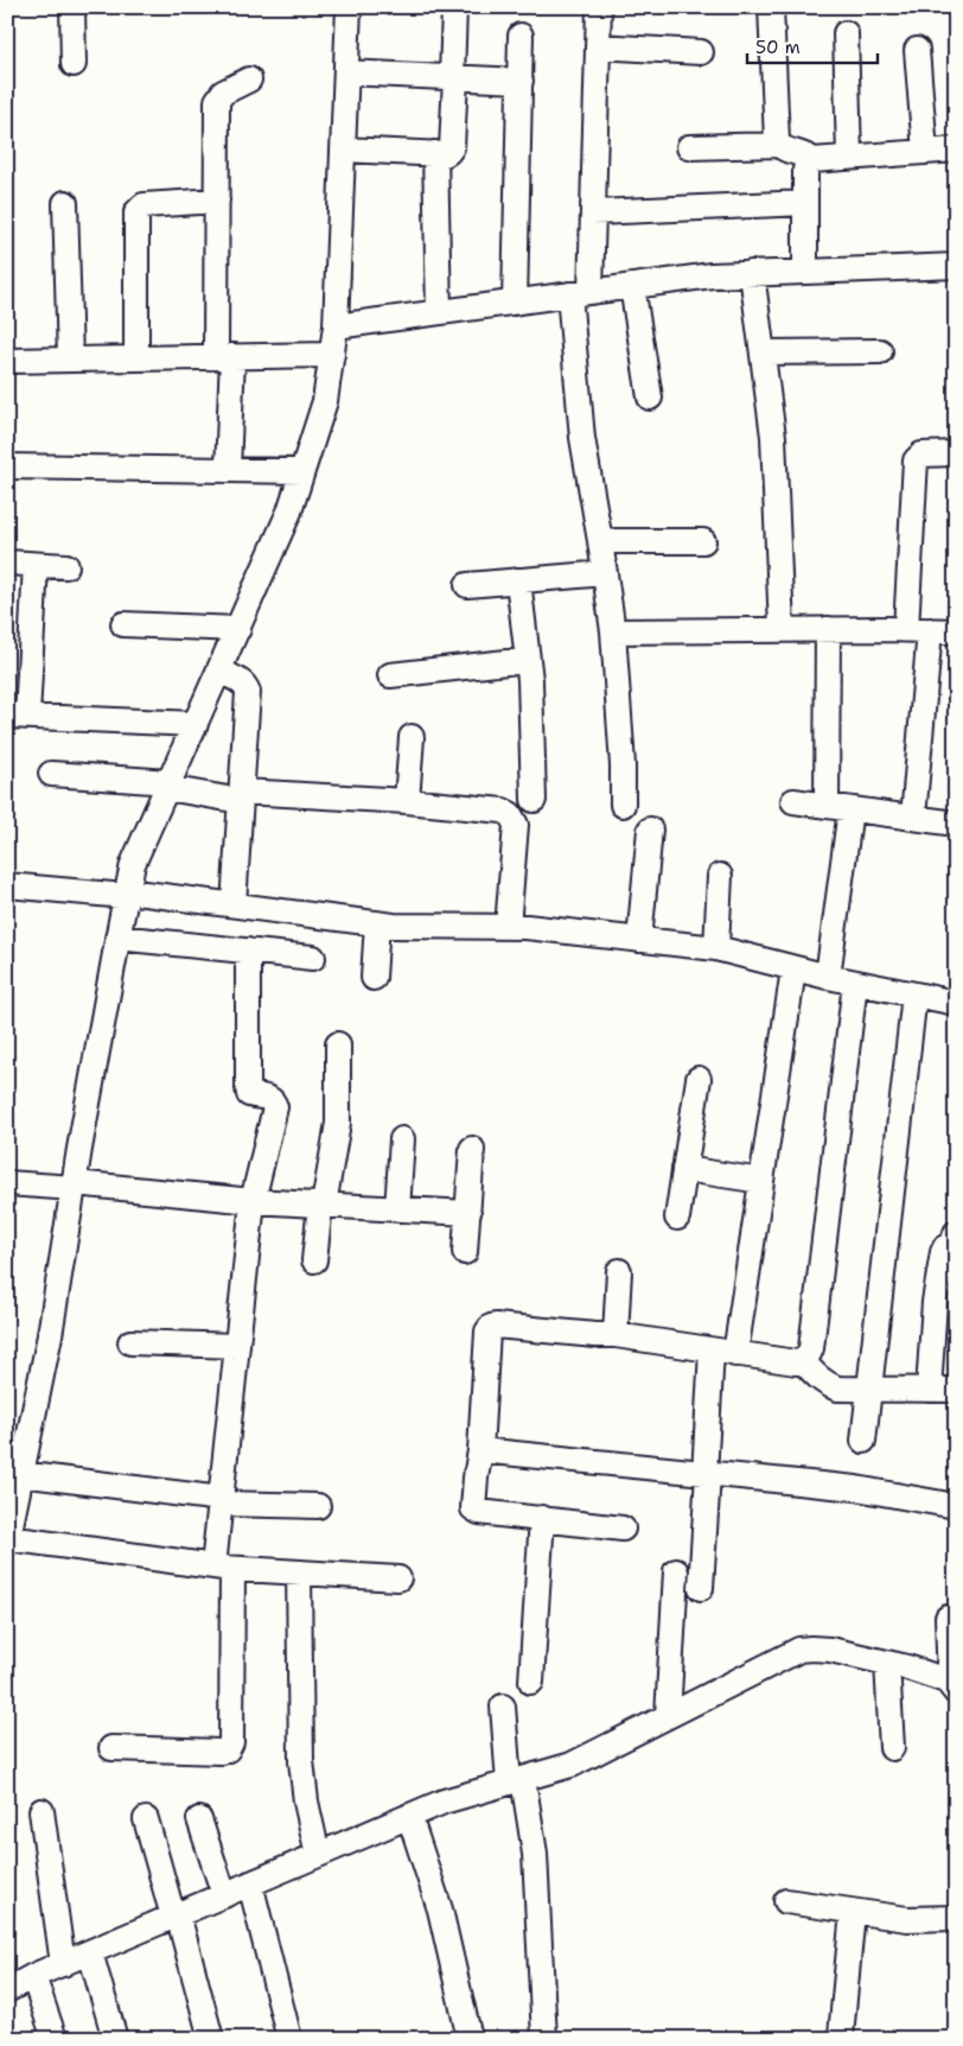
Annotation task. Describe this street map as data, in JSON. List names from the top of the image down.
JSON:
{
  "scale_bar": "50 m"
}
